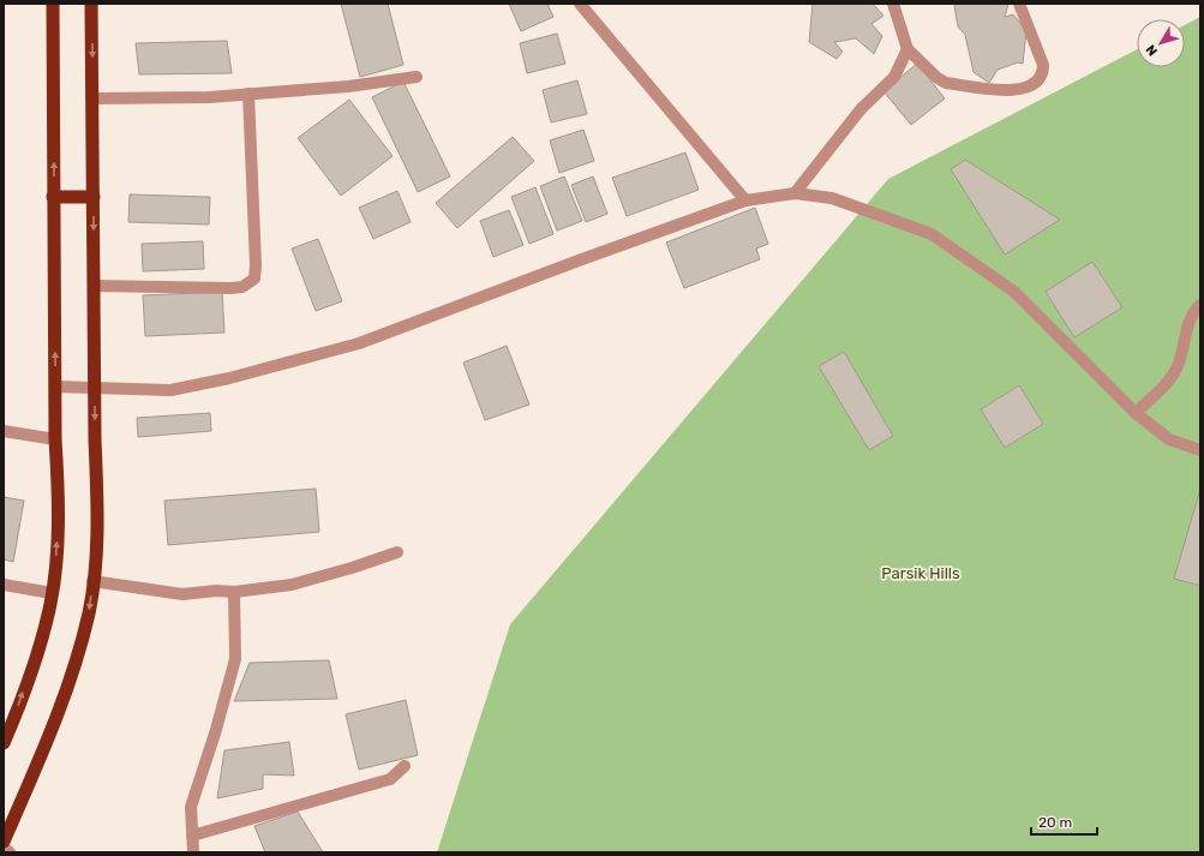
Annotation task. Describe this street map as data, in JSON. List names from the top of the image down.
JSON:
{
  "parks": ["Parsik Hills"],
  "scale_bar": "20 m",
  "north": "bottom left"
}
